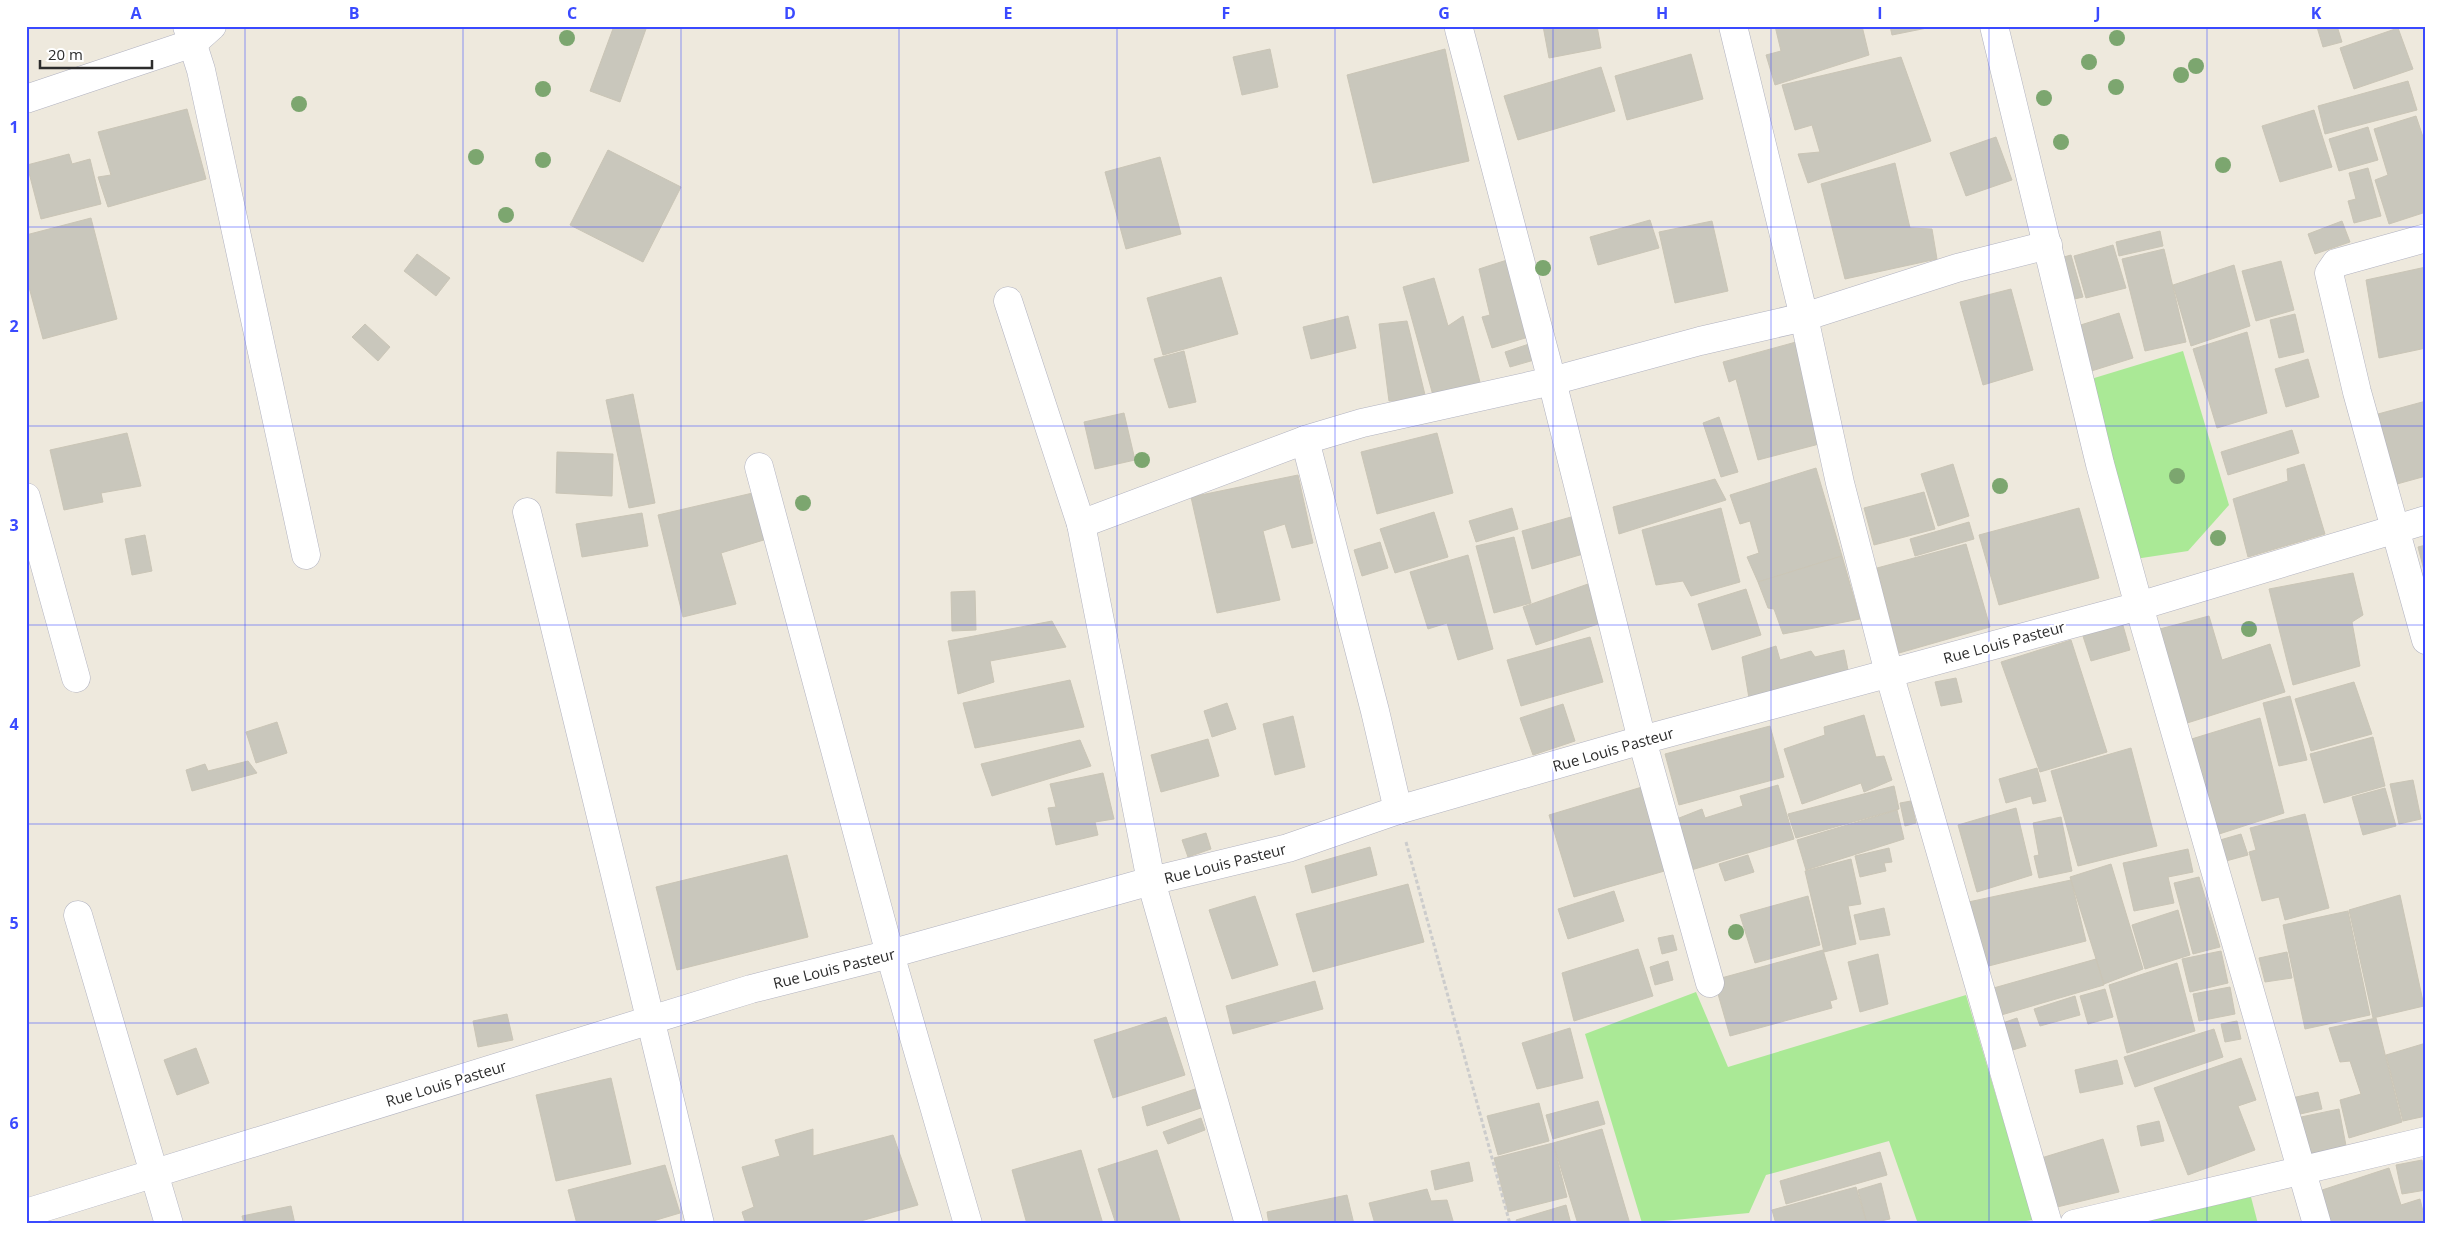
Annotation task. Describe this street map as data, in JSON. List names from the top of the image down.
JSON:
{
  "streets": {
    "street": ["Rue Louis Pasteur"]
  },
  "scale_bar": "20 m",
  "grid": {
    "columns": [
      "A",
      "B",
      "C",
      "D",
      "E",
      "F",
      "G",
      "H",
      "I",
      "J",
      "K"
    ],
    "rows": [
      "1",
      "2",
      "3",
      "4",
      "5",
      "6"
    ]
  }
}
